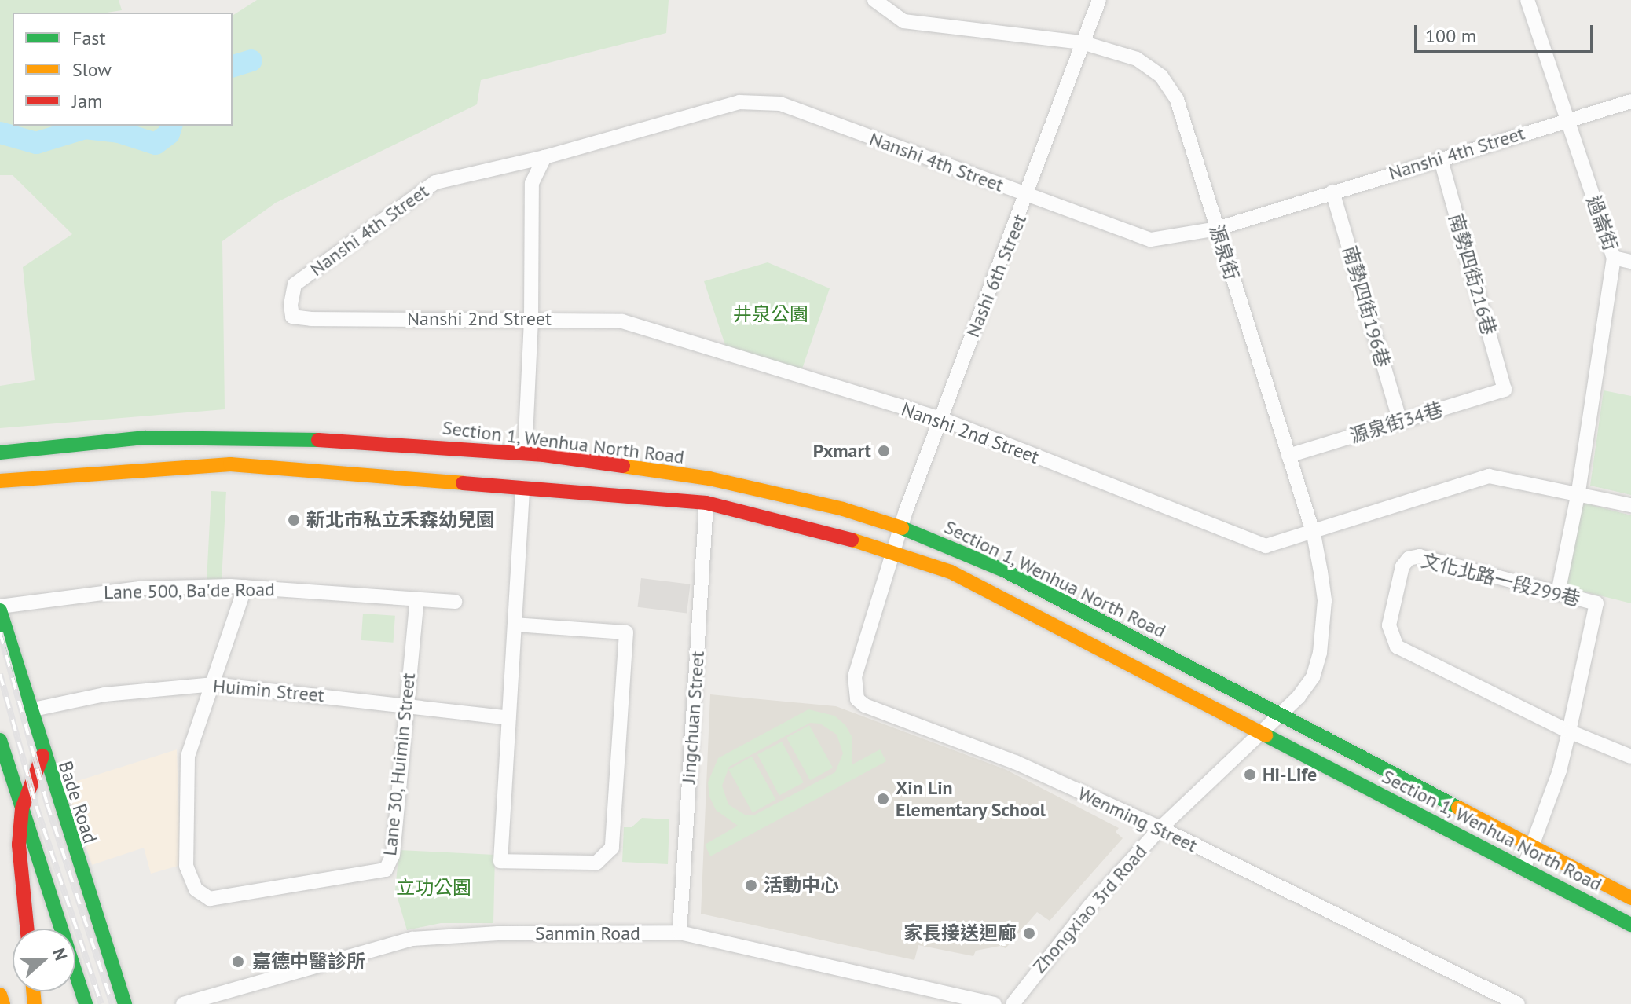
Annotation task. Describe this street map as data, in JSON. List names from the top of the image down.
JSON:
{
  "streets": {
    "main road": ["Section 1, Wenhua North Road", "Bade Road"],
    "street": [
      "Nanshi 4th Street",
      "過崙街",
      "源泉街",
      "南勢四街216巷",
      "Nashi 6th Street",
      "南勢四街196巷",
      "Nanshi 2nd Street",
      "源泉街34巷",
      "文化北路一段299巷",
      "Lane 500, Ba'de Road",
      "Huimin Street",
      "Jingchuan Street",
      "Lane 30, Huimin Street",
      "Wenming Street",
      "Zhongxiao 3rd Road",
      "Sanmin Road"
    ]
  },
  "crossings": [
    ["Nanshi 4th Street", "過崙街"],
    ["Nanshi 4th Street", "源泉街"],
    ["Nanshi 4th Street", "南勢四街216巷"],
    ["Nanshi 4th Street", "Nashi 6th Street"],
    ["Nanshi 4th Street", "南勢四街196巷"],
    ["Nanshi 4th Street", "Nanshi 2nd Street"],
    ["過崙街", "Nanshi 2nd Street"],
    ["過崙街", "文化北路一段299巷"],
    ["源泉街", "Nashi 6th Street"],
    ["源泉街", "Nanshi 2nd Street"],
    ["源泉街", "源泉街34巷"],
    ["源泉街", "Section 1, Wenhua North Road"],
    ["源泉街", "Zhongxiao 3rd Road"],
    ["南勢四街216巷", "源泉街34巷"],
    ["Nashi 6th Street", "Nanshi 2nd Street"],
    ["Nashi 6th Street", "Section 1, Wenhua North Road"],
    ["Nashi 6th Street", "Wenming Street"],
    ["南勢四街196巷", "源泉街34巷"],
    ["Section 1, Wenhua North Road", "文化北路一段299巷"],
    ["Section 1, Wenhua North Road", "Jingchuan Street"],
    ["Section 1, Wenhua North Road", "Wenming Street"],
    ["Section 1, Wenhua North Road", "Zhongxiao 3rd Road"],
    ["Lane 500, Ba'de Road", "Lane 30, Huimin Street"],
    ["Lane 500, Ba'de Road", "Bade Road"],
    ["Huimin Street", "Lane 30, Huimin Street"],
    ["Huimin Street", "Bade Road"],
    ["Jingchuan Street", "Sanmin Road"],
    ["Wenming Street", "Zhongxiao 3rd Road"]
  ],
  "parks": ["井泉公園", "立功公園"],
  "places": [
    "Pxmart",
    "新北市私立禾森幼兒園",
    "Hi-Life",
    "Xin Lin Elementary School",
    "活動中心",
    "家長接送迴廊",
    "嘉德中醫診所"
  ],
  "legend": ["Fast", "Slow", "Jam"],
  "scale_bar": "100 m",
  "north": "right"
}
